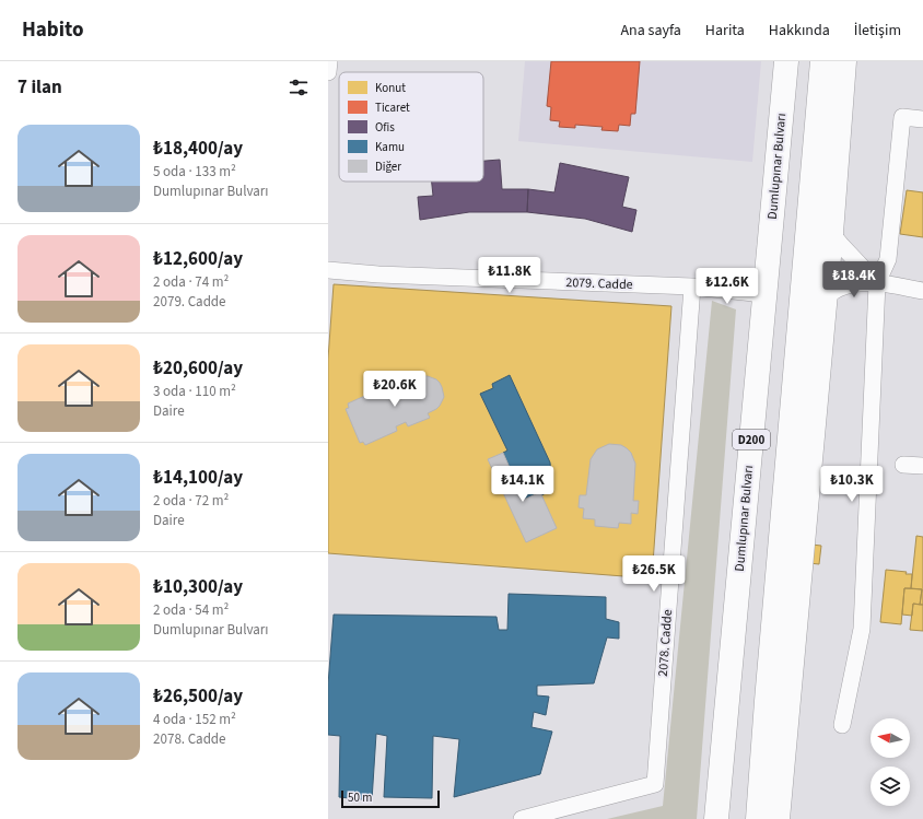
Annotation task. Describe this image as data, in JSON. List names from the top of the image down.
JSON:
{
  "streets": {
    "highway": ["Dumlupınar Bulvarı", "D200"],
    "street": ["2079. Cadde", "2078. Cadde"]
  },
  "crossings": [
    ["Dumlupınar Bulvarı", "2079. Cadde"],
    ["2079. Cadde", "2078. Cadde"]
  ],
  "legend": [
    "Konut",
    "Ticaret",
    "Ofis",
    "Kamu",
    "Diğer"
  ],
  "scale_bar": "50 m",
  "north": "left",
  "page": {
    "header": "Habito",
    "nav": [
      "Ana sayfa",
      "Harita",
      "Hakkında",
      "İletişim"
    ],
    "heading": "7 ilan",
    "list": [
      {
        "name": "₺18,400/ay",
        "note": "5 oda · 133 m² · Dumlupınar Bulvarı"
      },
      {
        "name": "₺12,600/ay",
        "note": "2 oda · 74 m² · 2079. Cadde"
      },
      {
        "name": "₺20,600/ay",
        "note": "3 oda · 110 m² · Daire"
      },
      {
        "name": "₺14,100/ay",
        "note": "2 oda · 72 m² · Daire"
      },
      {
        "name": "₺10,300/ay",
        "note": "2 oda · 54 m² · Dumlupınar Bulvarı"
      },
      {
        "name": "₺26,500/ay",
        "note": "4 oda · 152 m² · 2078. Cadde"
      }
    ],
    "price": [
      "₺11.8K",
      "₺18.4K",
      "₺12.6K",
      "₺20.6K",
      "₺14.1K",
      "₺10.3K",
      "₺26.5K"
    ],
    "scale": "50 m"
  }
}
